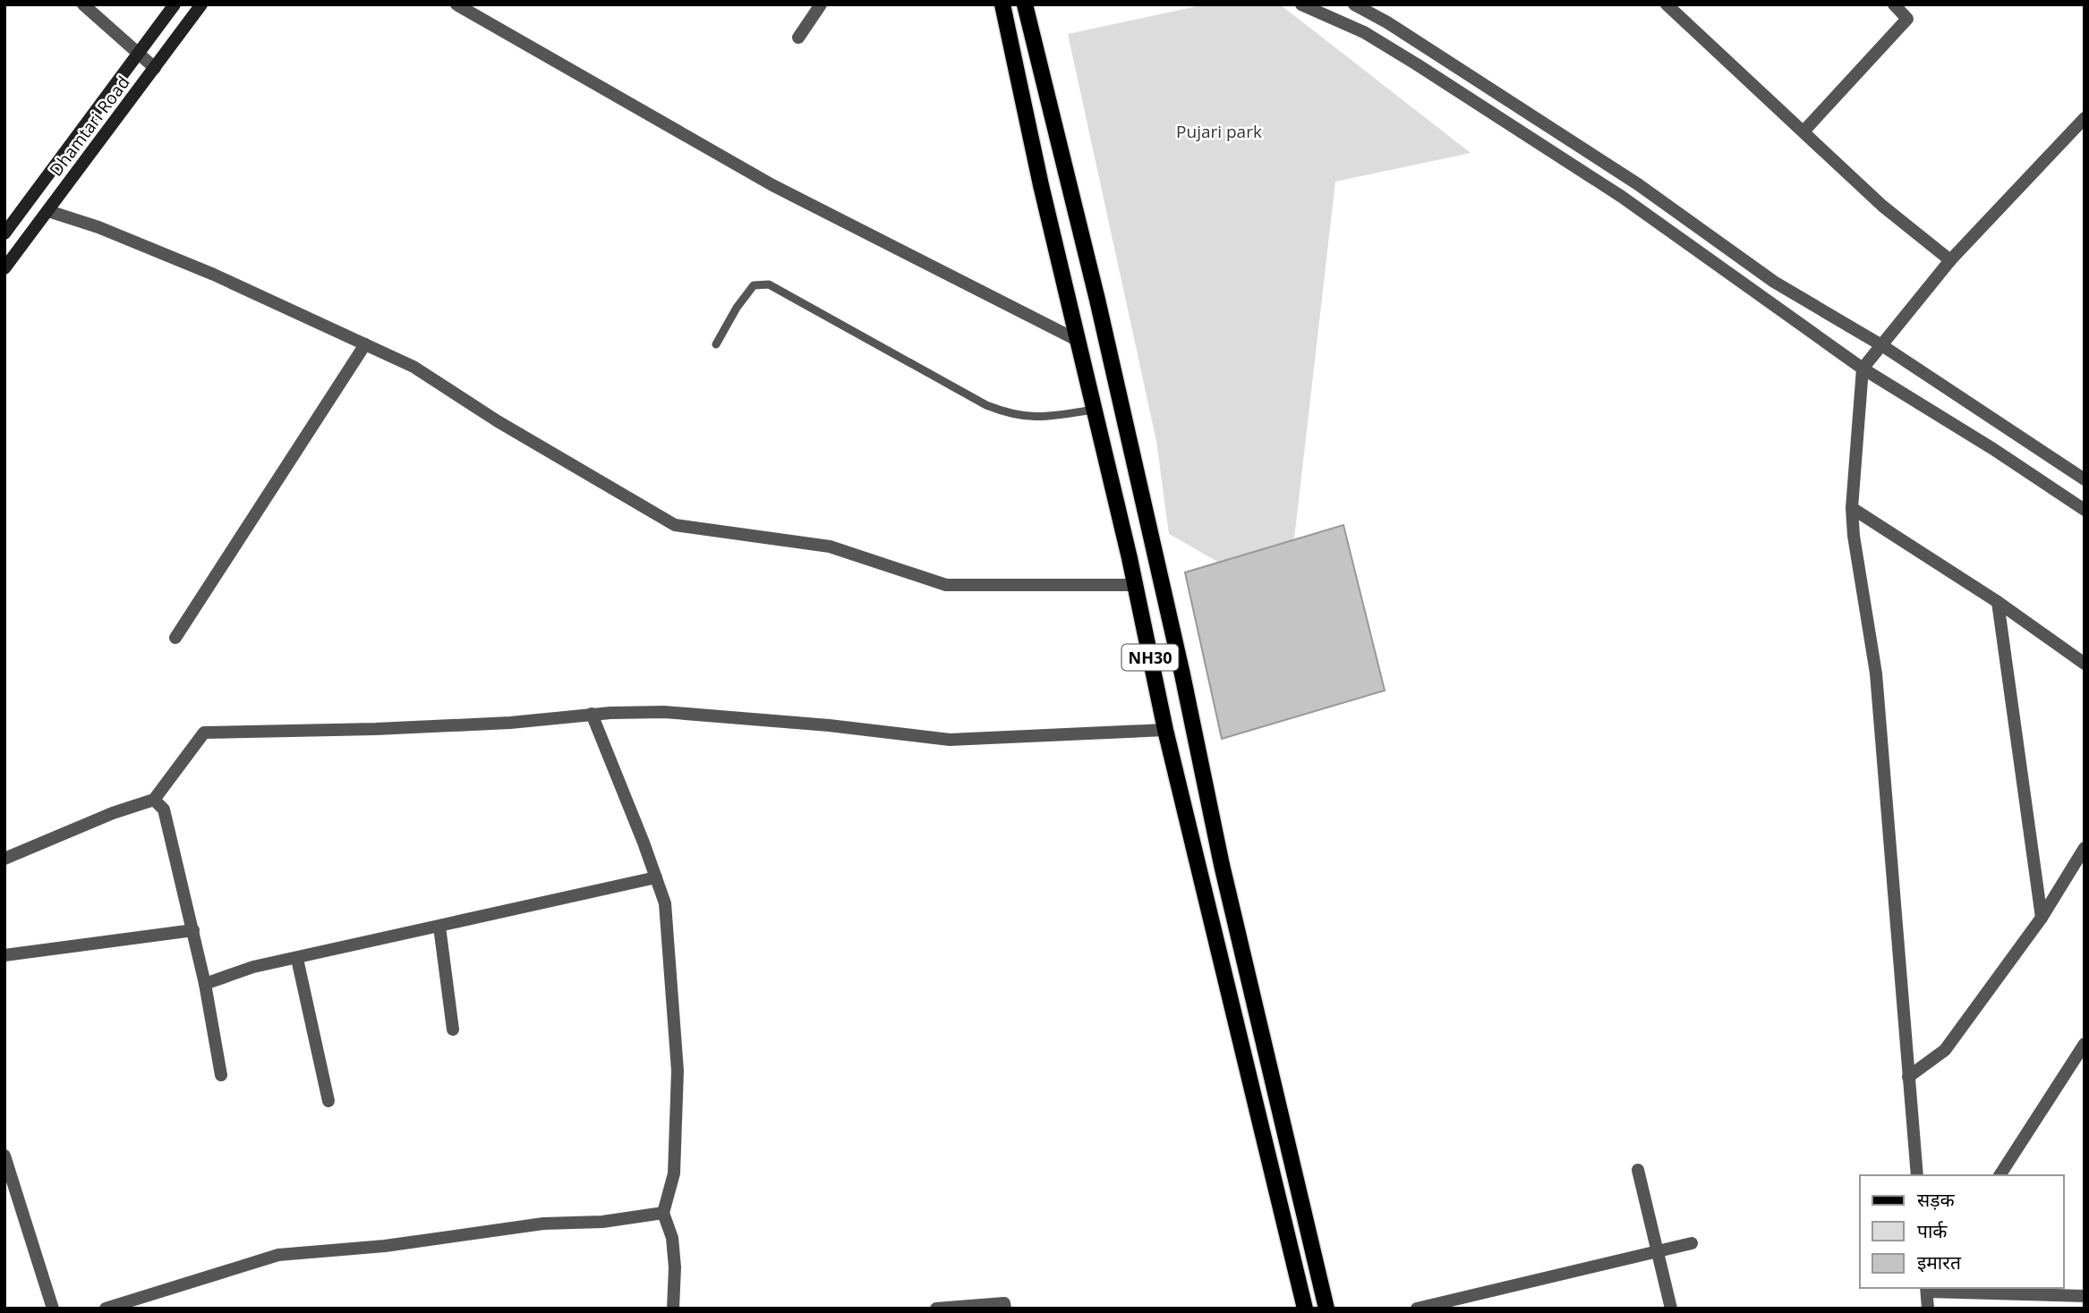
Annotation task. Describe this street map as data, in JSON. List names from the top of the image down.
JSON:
{
  "streets": {
    "main road": ["Dhamtari Road", "NH30"]
  },
  "parks": ["Pujari park"],
  "legend": ["सड़क", "पार्क", "इमारत"]
}
